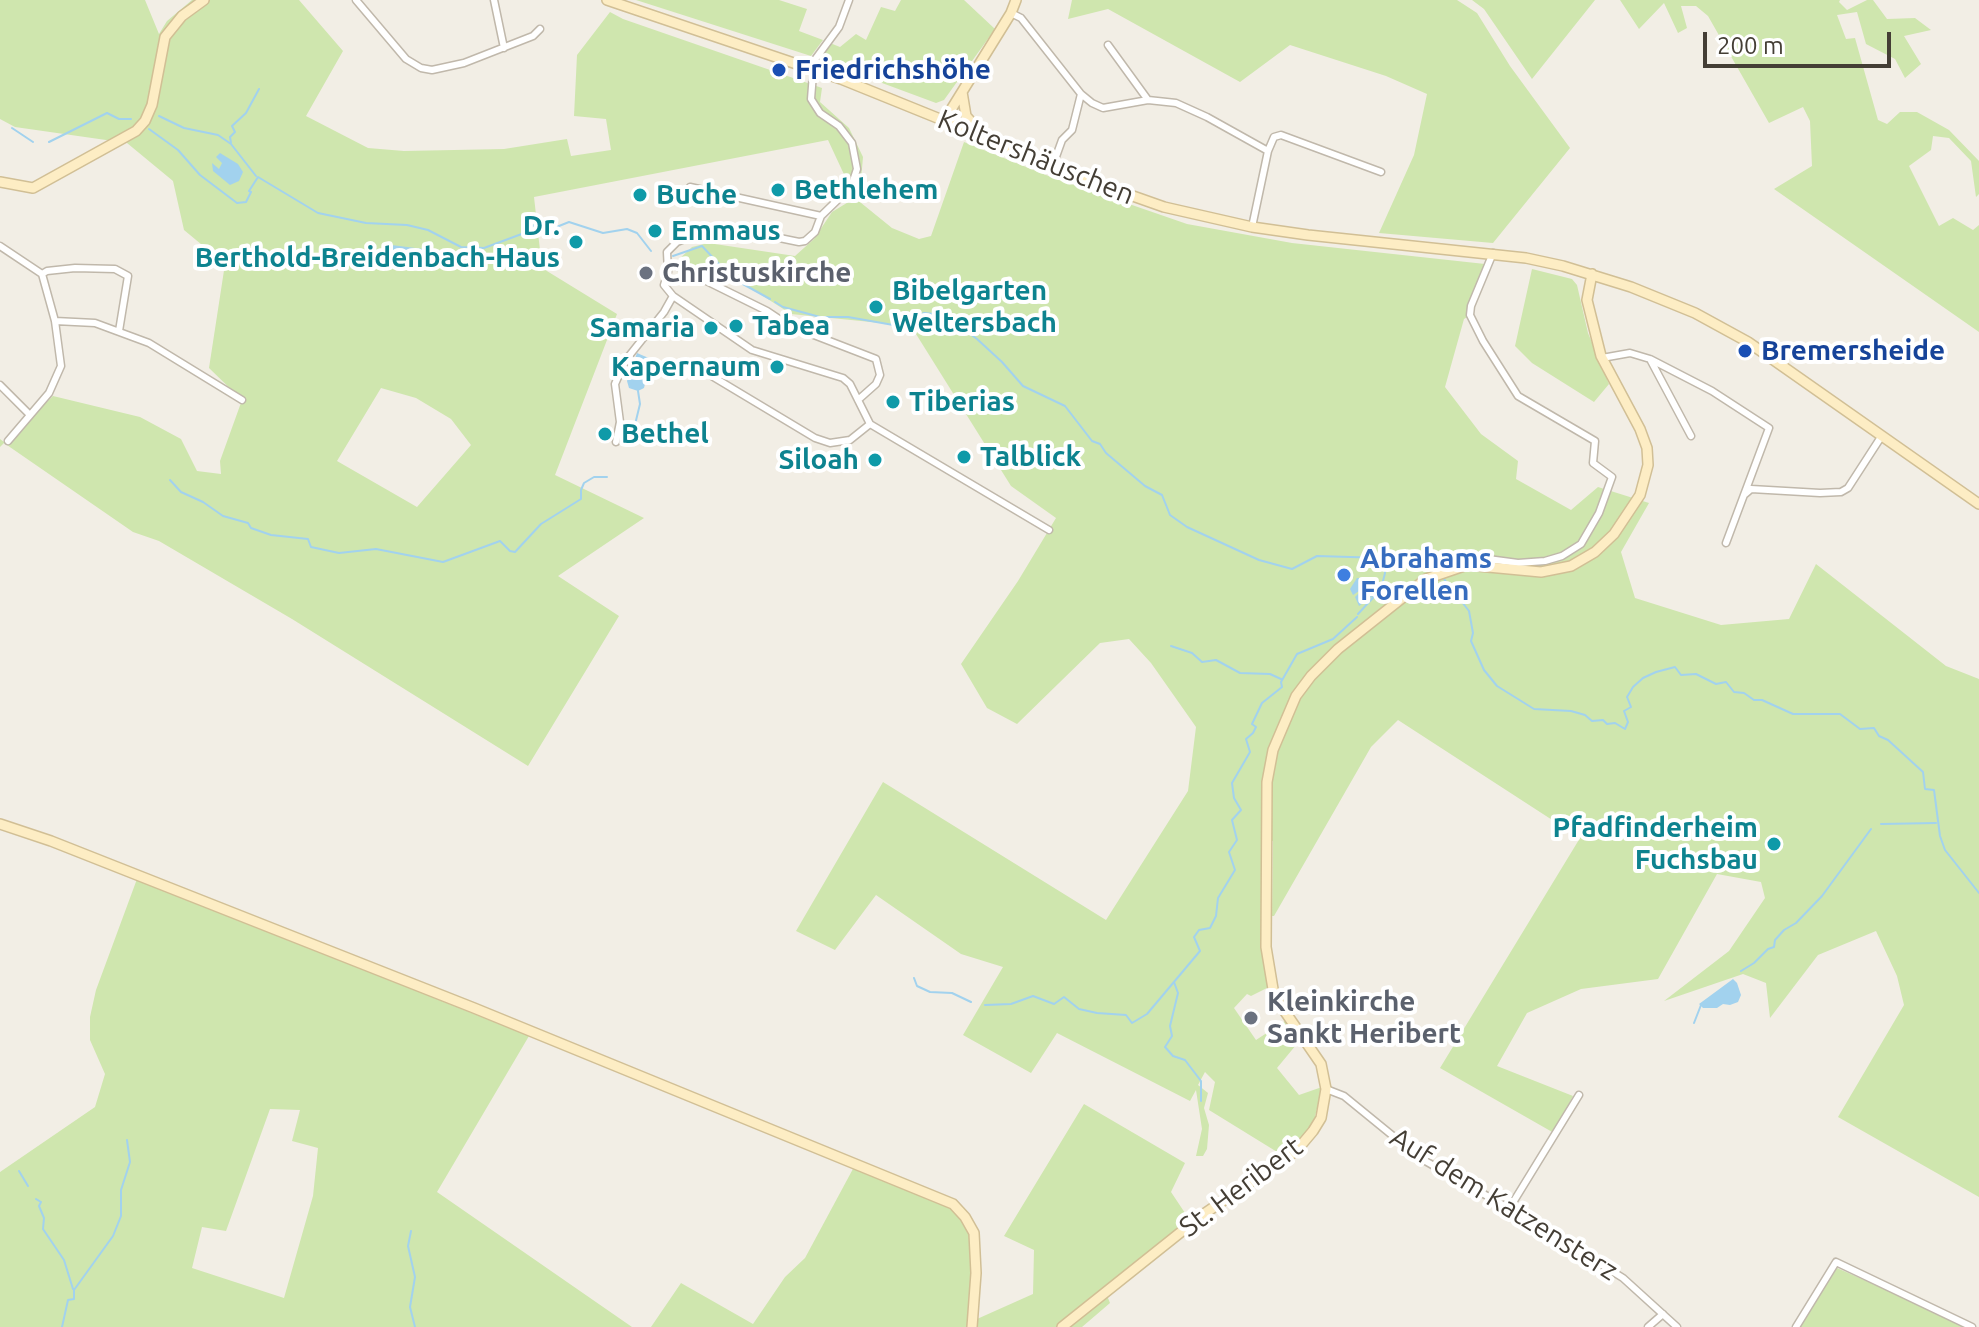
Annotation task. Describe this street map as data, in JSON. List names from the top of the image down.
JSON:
{
  "streets": {
    "street": ["Koltershäuschen", "St. Heribert", "Auf dem Katzensterz"]
  },
  "crossings": [
    ["St. Heribert", "Auf dem Katzensterz"]
  ],
  "places": [
    "Friedrichshöhe",
    "Bethlehem",
    "Buche",
    "Emmaus",
    "Dr. Berthold-Breidenbach-Haus",
    "Christuskirche",
    "Bibelgarten Weltersbach",
    "Tabea",
    "Samaria",
    "Bremersheide",
    "Kapernaum",
    "Tiberias",
    "Bethel",
    "Talblick",
    "Siloah",
    "Abrahams Forellen",
    "Pfadfinderheim Fuchsbau",
    "Kleinkirche Sankt Heribert"
  ],
  "scale_bar": "200 m"
}
